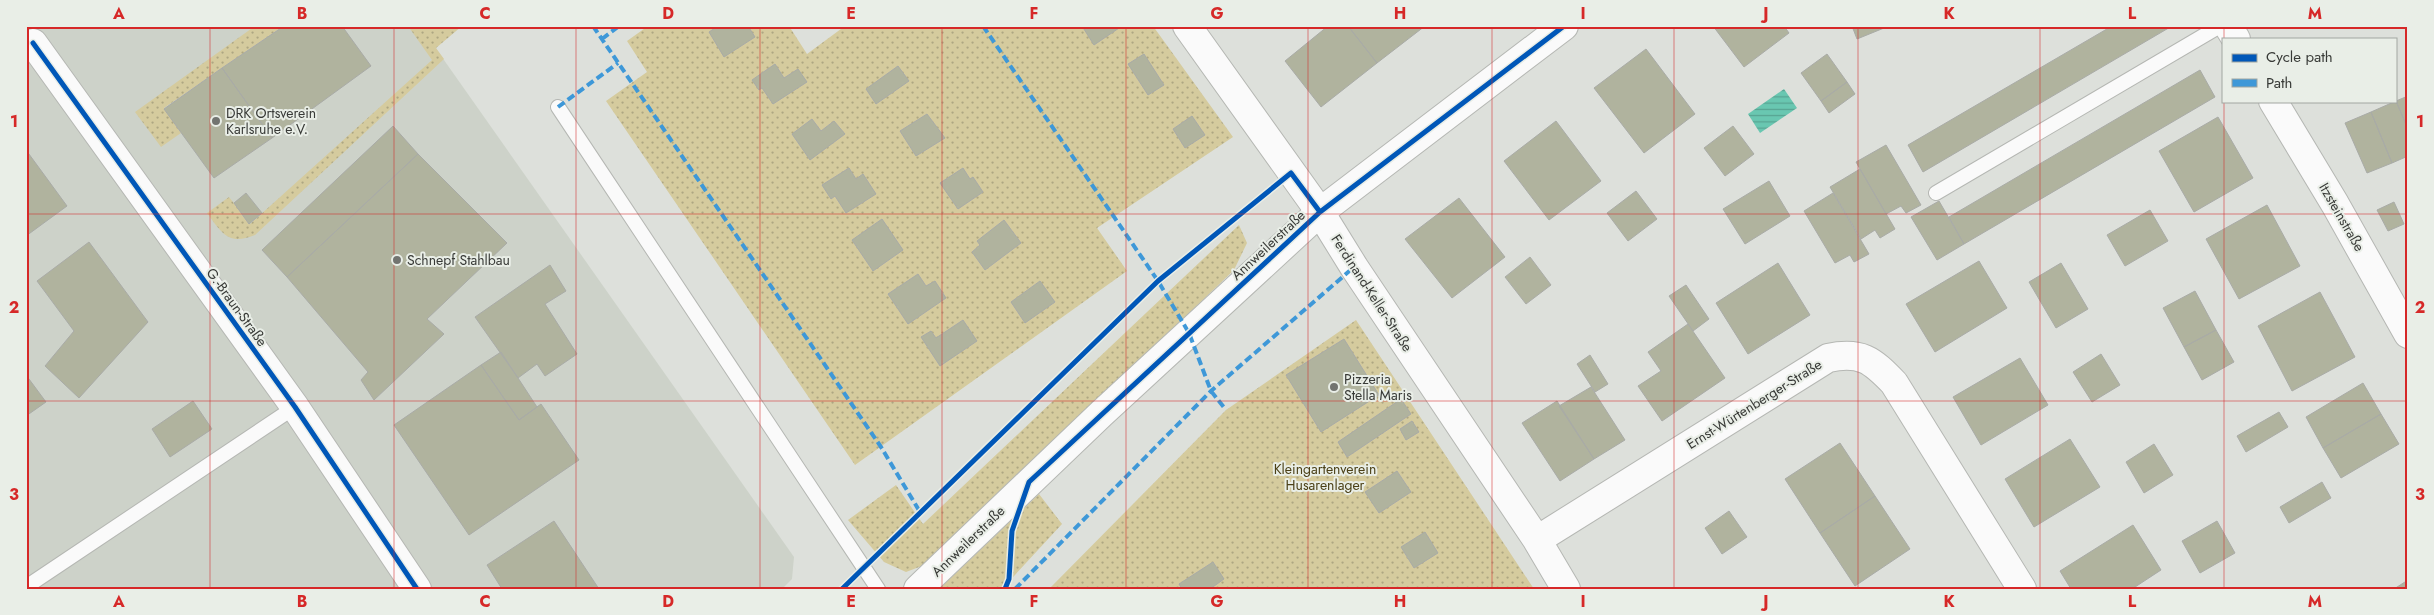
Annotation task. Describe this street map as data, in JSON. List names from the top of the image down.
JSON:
{
  "streets": {
    "street": [
      "Itzsteinstraße",
      "Annweilerstraße",
      "Ferdinand-Keller-Straße",
      "G.-Braun-Straße",
      "Ernst-Würtenberger-Straße"
    ]
  },
  "crossings": [
    ["Annweilerstraße", "Ferdinand-Keller-Straße"],
    ["Ferdinand-Keller-Straße", "Ernst-Würtenberger-Straße"]
  ],
  "parks": ["Kleingartenverein Husarenlager"],
  "places": ["DRK Ortsverein Karlsruhe e.V.", "Schnepf Stahlbau", "Pizzeria Stella Maris"],
  "legend": ["Cycle path", "Path"],
  "grid": {
    "columns": [
      "A",
      "B",
      "C",
      "D",
      "E",
      "F",
      "G",
      "H",
      "I",
      "J",
      "K",
      "L",
      "M"
    ],
    "rows": ["1", "2", "3"]
  }
}
